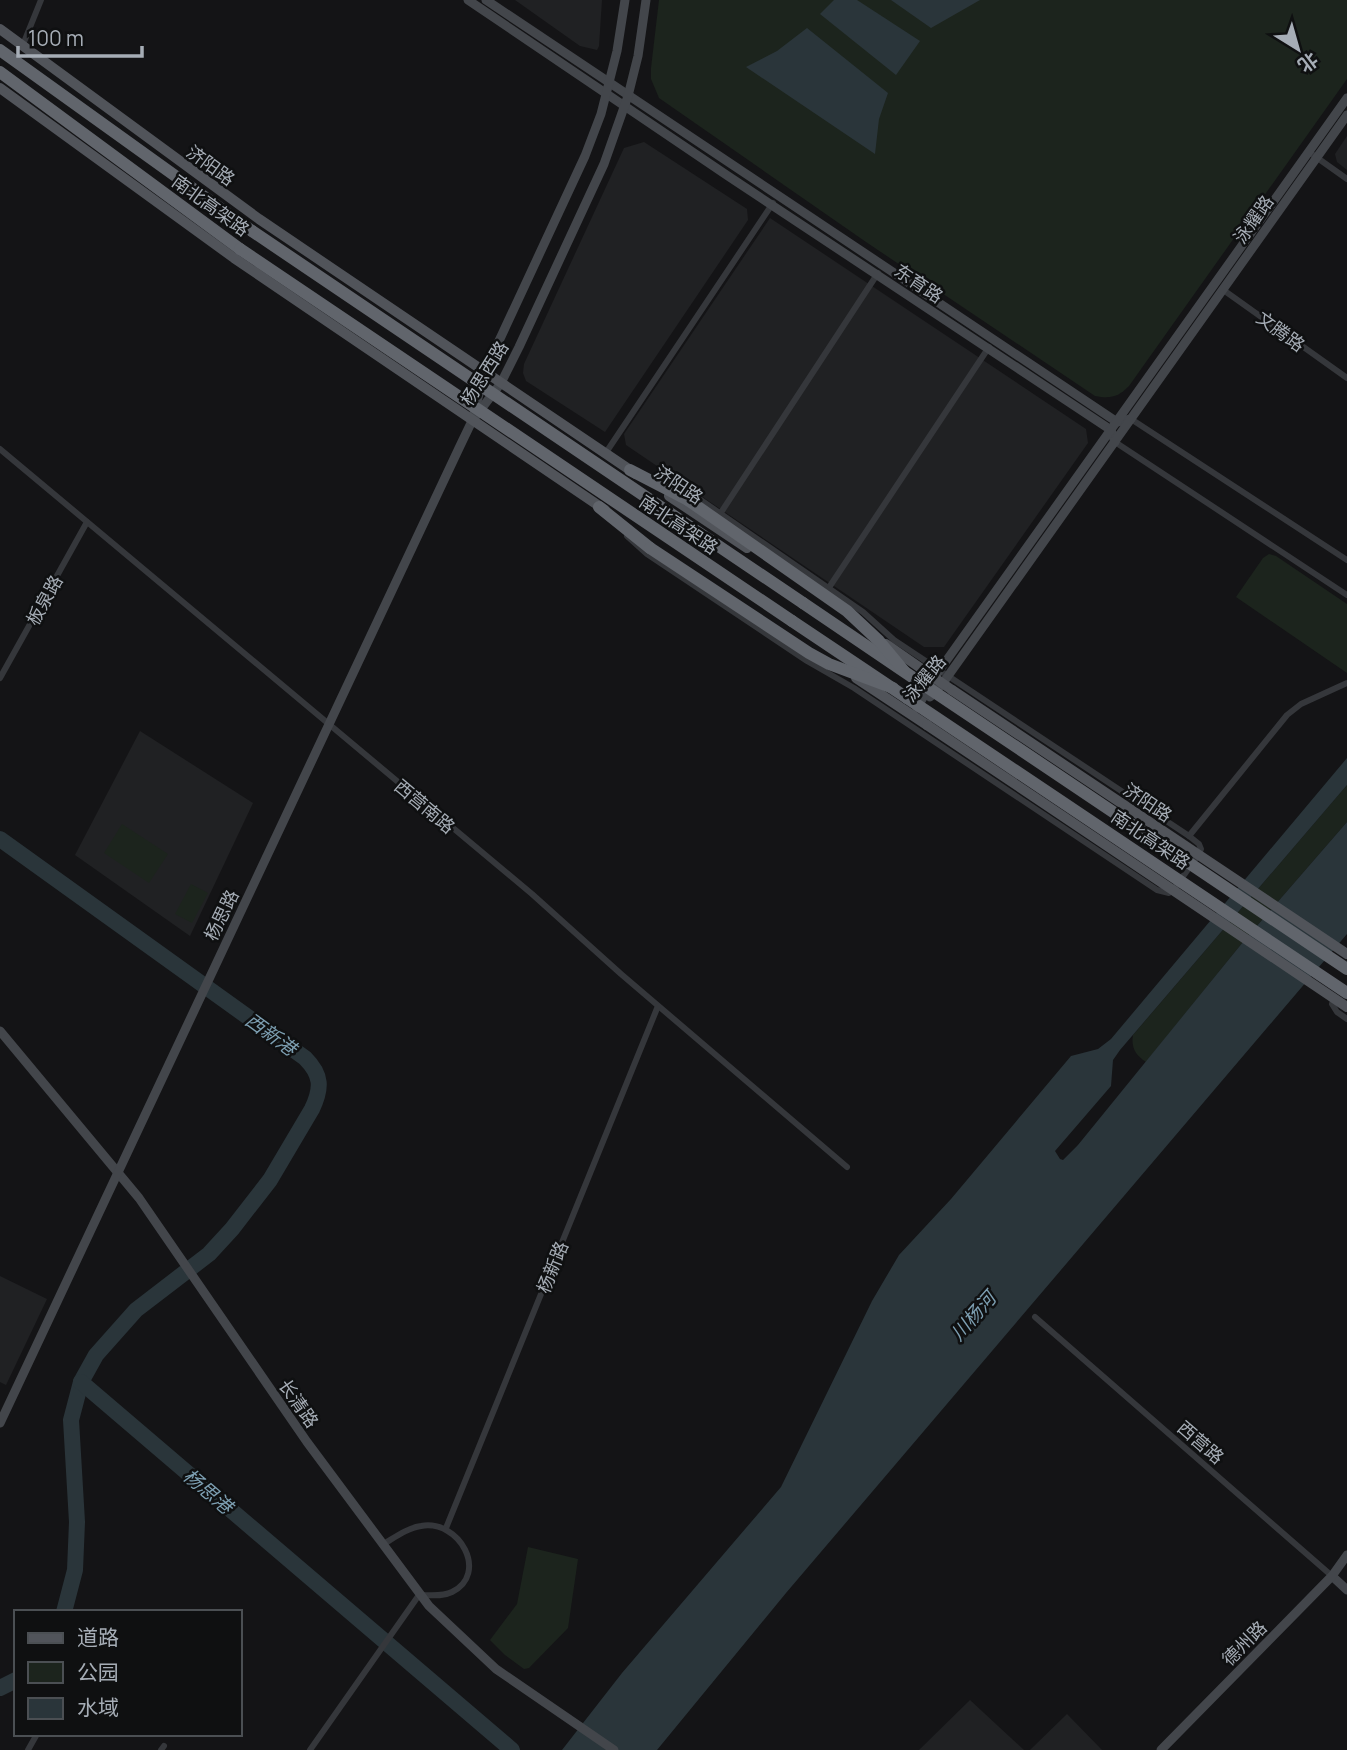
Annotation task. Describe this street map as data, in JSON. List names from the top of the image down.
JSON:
{
  "streets": {
    "highway": ["南北高架路"],
    "main road": ["济阳路"],
    "street": [
      "泳耀路",
      "东育路",
      "文腾路",
      "杨思西路",
      "板泉路",
      "西营南路",
      "杨思路",
      "杨新路",
      "长清路",
      "西营路",
      "德州路"
    ]
  },
  "crossings": [
    ["济阳路", "泳耀路"],
    ["济阳路", "杨思西路"],
    ["泳耀路", "东育路"],
    ["泳耀路", "文腾路"],
    ["东育路", "杨思西路"],
    ["杨思西路", "杨思路"],
    ["板泉路", "西营南路"],
    ["西营南路", "杨思路"],
    ["西营南路", "杨新路"],
    ["杨思路", "长清路"],
    ["杨新路", "长清路"],
    ["西营路", "德州路"]
  ],
  "water": ["西新港", "川杨河", "杨思港"],
  "legend": ["道路", "公园", "水域"],
  "scale_bar": "100 m",
  "north": "bottom right"
}
